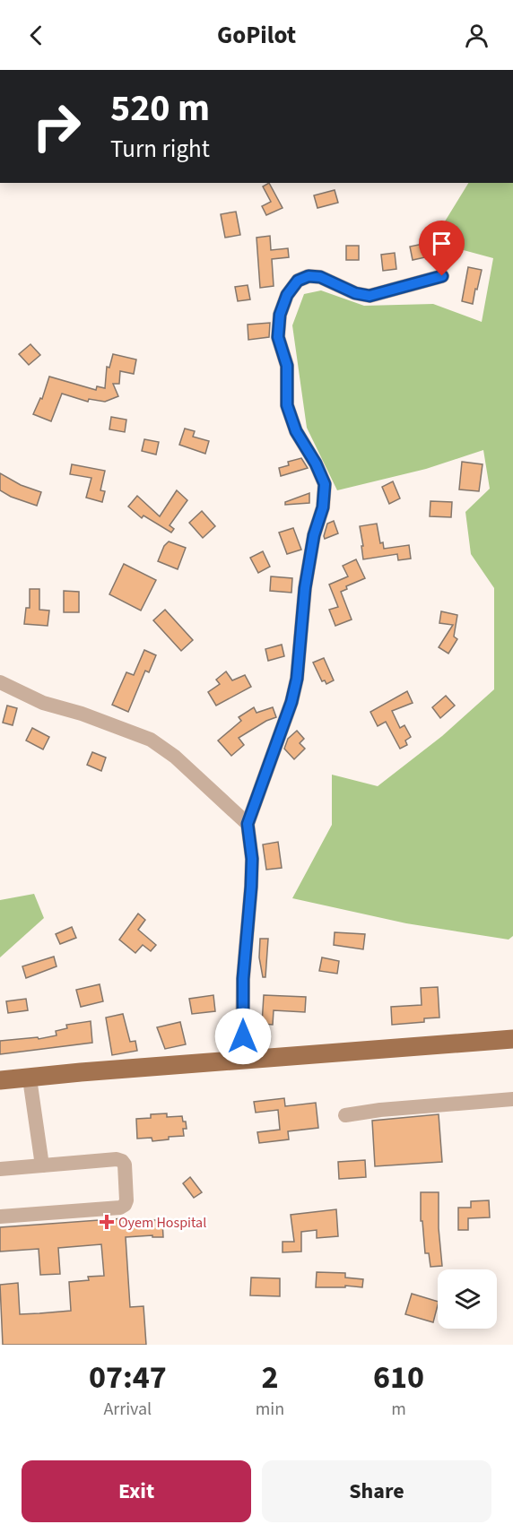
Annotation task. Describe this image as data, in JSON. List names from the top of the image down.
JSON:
{
  "places": {
    "health": ["Oyem Hospital"]
  },
  "page": {
    "header": "GoPilot",
    "turn": ["520 m", "Turn right"],
    "eta": [
      "07:47",
      "Arrival",
      "2",
      "min",
      "610",
      "m"
    ],
    "buttons": ["Exit", "Share"]
  }
}
